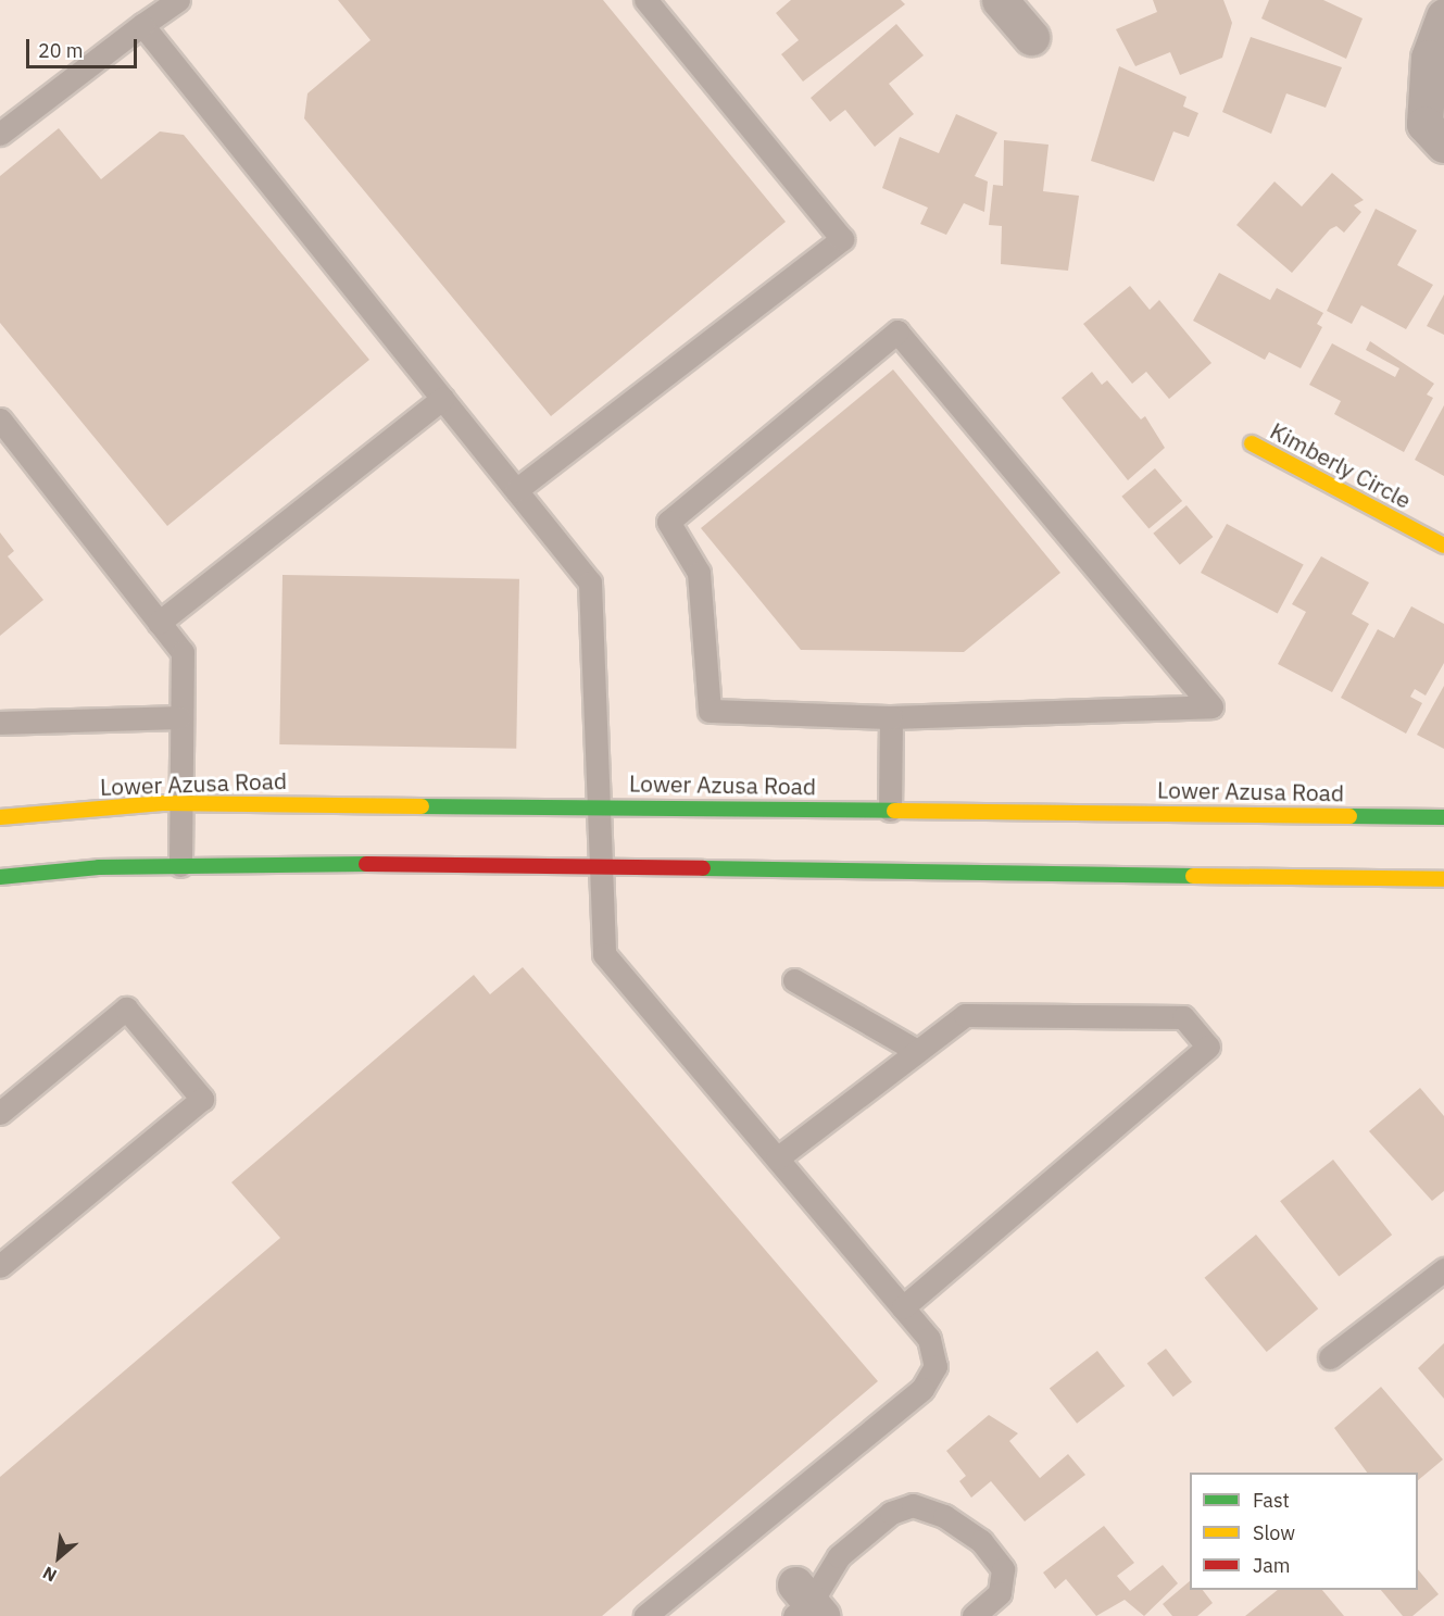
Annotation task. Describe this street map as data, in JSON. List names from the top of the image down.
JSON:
{
  "streets": {
    "main road": ["Kimberly Circle", "Lower Azusa Road"]
  },
  "legend": ["Fast", "Slow", "Jam"],
  "scale_bar": "20 m",
  "north": "bottom left"
}
